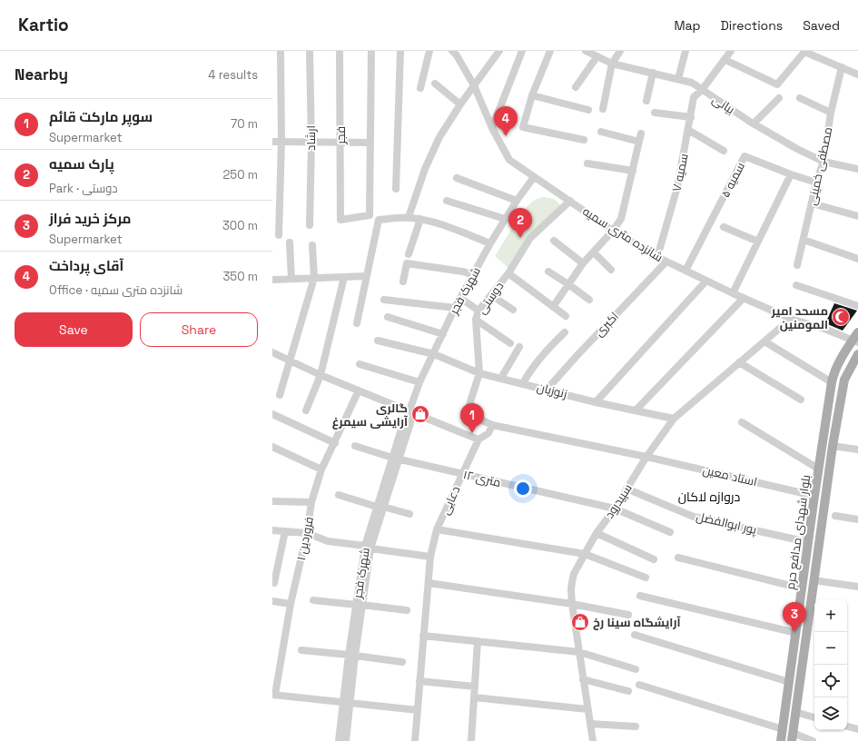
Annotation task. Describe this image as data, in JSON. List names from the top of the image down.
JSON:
{
  "streets": {
    "main road": ["بلوار شهدای مدافع حرم"],
    "street": [
      "بیانی",
      "فجر",
      "ارشاد",
      "مصطفی خمینی",
      "سمیه ۷",
      "سمیه ۵",
      "شانزده متری سمیه",
      "شهرک فجر",
      "دوستی",
      "اکبری",
      "زنوزیان",
      "استاد معین",
      "۱۲ متری",
      "دعایی",
      "سپیدرود",
      "پور ابوالفضل",
      "فروردین ۱"
    ]
  },
  "crossings": [
    ["بیانی", "مصطفی خمینی"],
    ["بیانی", "سمیه ۷"],
    ["مصطفی خمینی", "سمیه ۵"],
    ["سمیه ۷", "شانزده متری سمیه"],
    ["سمیه ۵", "شانزده متری سمیه"],
    ["شانزده متری سمیه", "شهرک فجر"],
    ["شانزده متری سمیه", "دوستی"],
    ["شانزده متری سمیه", "اکبری"],
    ["شانزده متری سمیه", "سپیدرود"],
    ["شانزده متری سمیه", "بلوار شهدای مدافع حرم"],
    ["شهرک فجر", "زنوزیان"],
    ["شهرک فجر", "۱۲ متری"],
    ["دوستی", "زنوزیان"],
    ["دوستی", "دعایی"],
    ["اکبری", "زنوزیان"],
    ["زنوزیان", "سپیدرود"],
    ["استاد معین", "سپیدرود"],
    ["استاد معین", "بلوار شهدای مدافع حرم"],
    ["۱۲ متری", "دعایی"],
    ["۱۲ متری", "سپیدرود"],
    ["سپیدرود", "پور ابوالفضل"],
    ["پور ابوالفضل", "بلوار شهدای مدافع حرم"]
  ],
  "districts": ["دروازه لاکان"],
  "places": {
    "mosque": ["مسحد امیر المومنین"],
    "shop": ["گالری آرایشی سیمرغ", "آرایشگاه سینا رخ"]
  },
  "page": {
    "header": "Kartio",
    "nav": ["Map", "Directions", "Saved"],
    "heading": ["Nearby", "4 results"],
    "list": [
      {
        "mark": "1",
        "name": "سوپر مارکت قائم",
        "note": "Supermarket",
        "value": "70 m"
      },
      {
        "mark": "2",
        "name": "پارک سمیه",
        "note": "Park · دوستی",
        "value": "250 m"
      },
      {
        "mark": "3",
        "name": "مرکز خرید فراز",
        "note": "Supermarket",
        "value": "300 m"
      },
      {
        "mark": "4",
        "name": "آقای پرداخت",
        "note": "Office · شانزده متری سمیه",
        "value": "350 m"
      }
    ],
    "pins": [
      "4",
      "2",
      "1",
      "3"
    ],
    "buttons": ["Save", "Share"],
    "map_buttons": ["+", "−"]
  }
}
